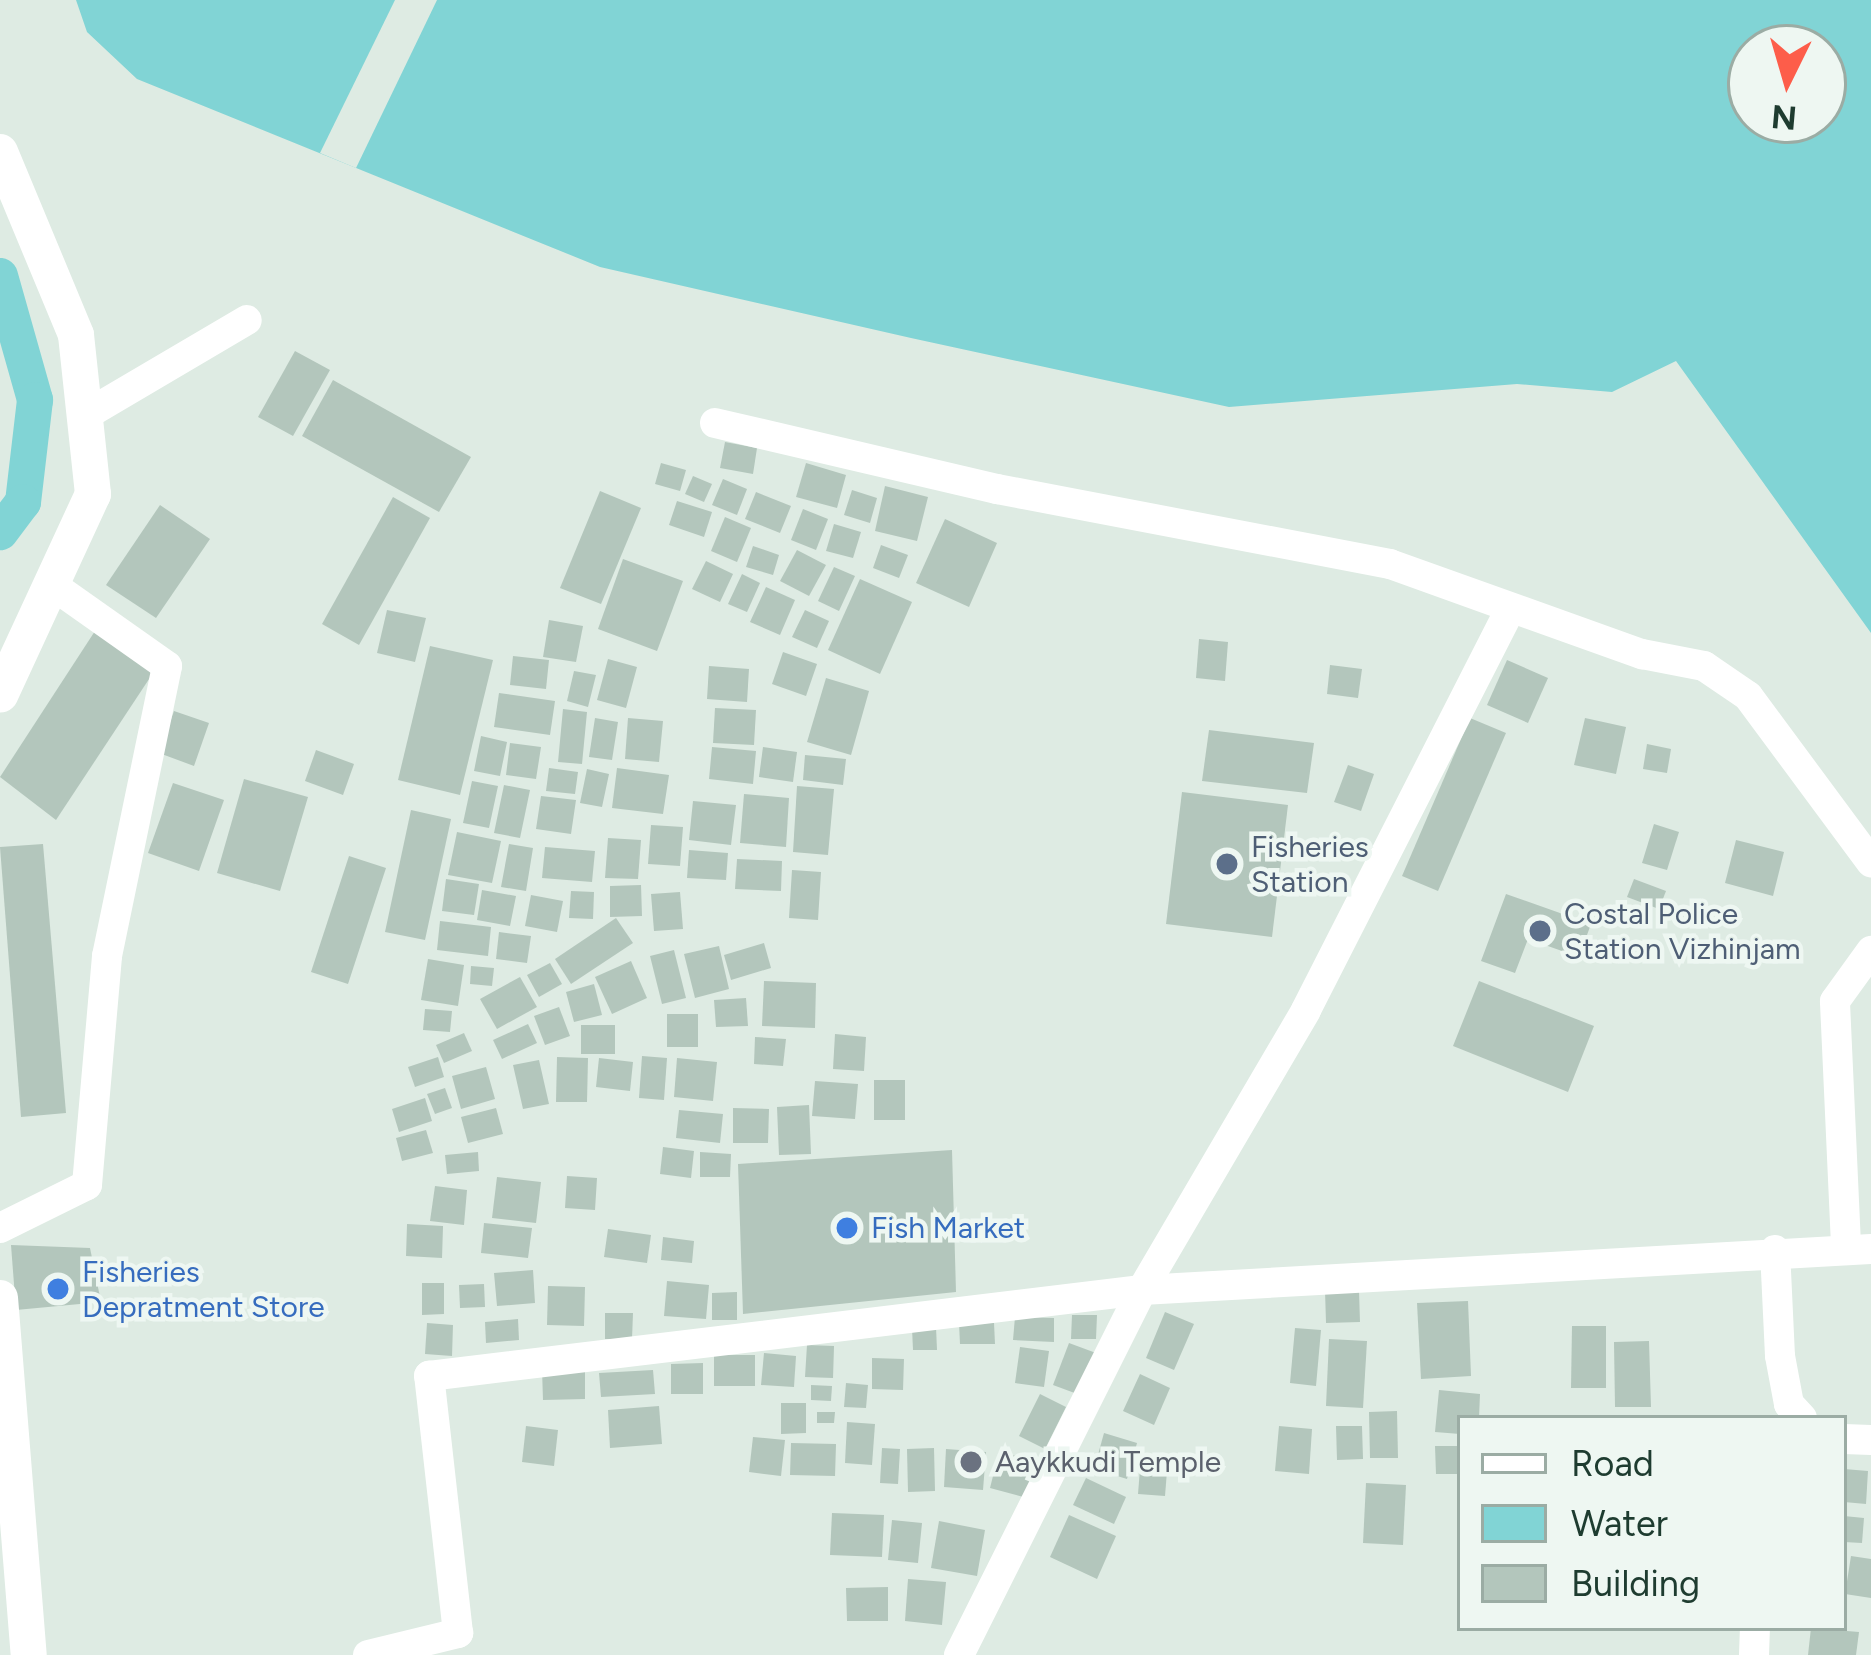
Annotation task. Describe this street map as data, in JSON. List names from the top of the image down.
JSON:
{
  "places": [
    "Fisheries Station",
    "Costal Police Station Vizhinjam",
    "Fish Market",
    "Fisheries Depratment Store",
    "Aaykkudi Temple"
  ],
  "legend": ["Road", "Water", "Building"],
  "north": "bottom"
}
